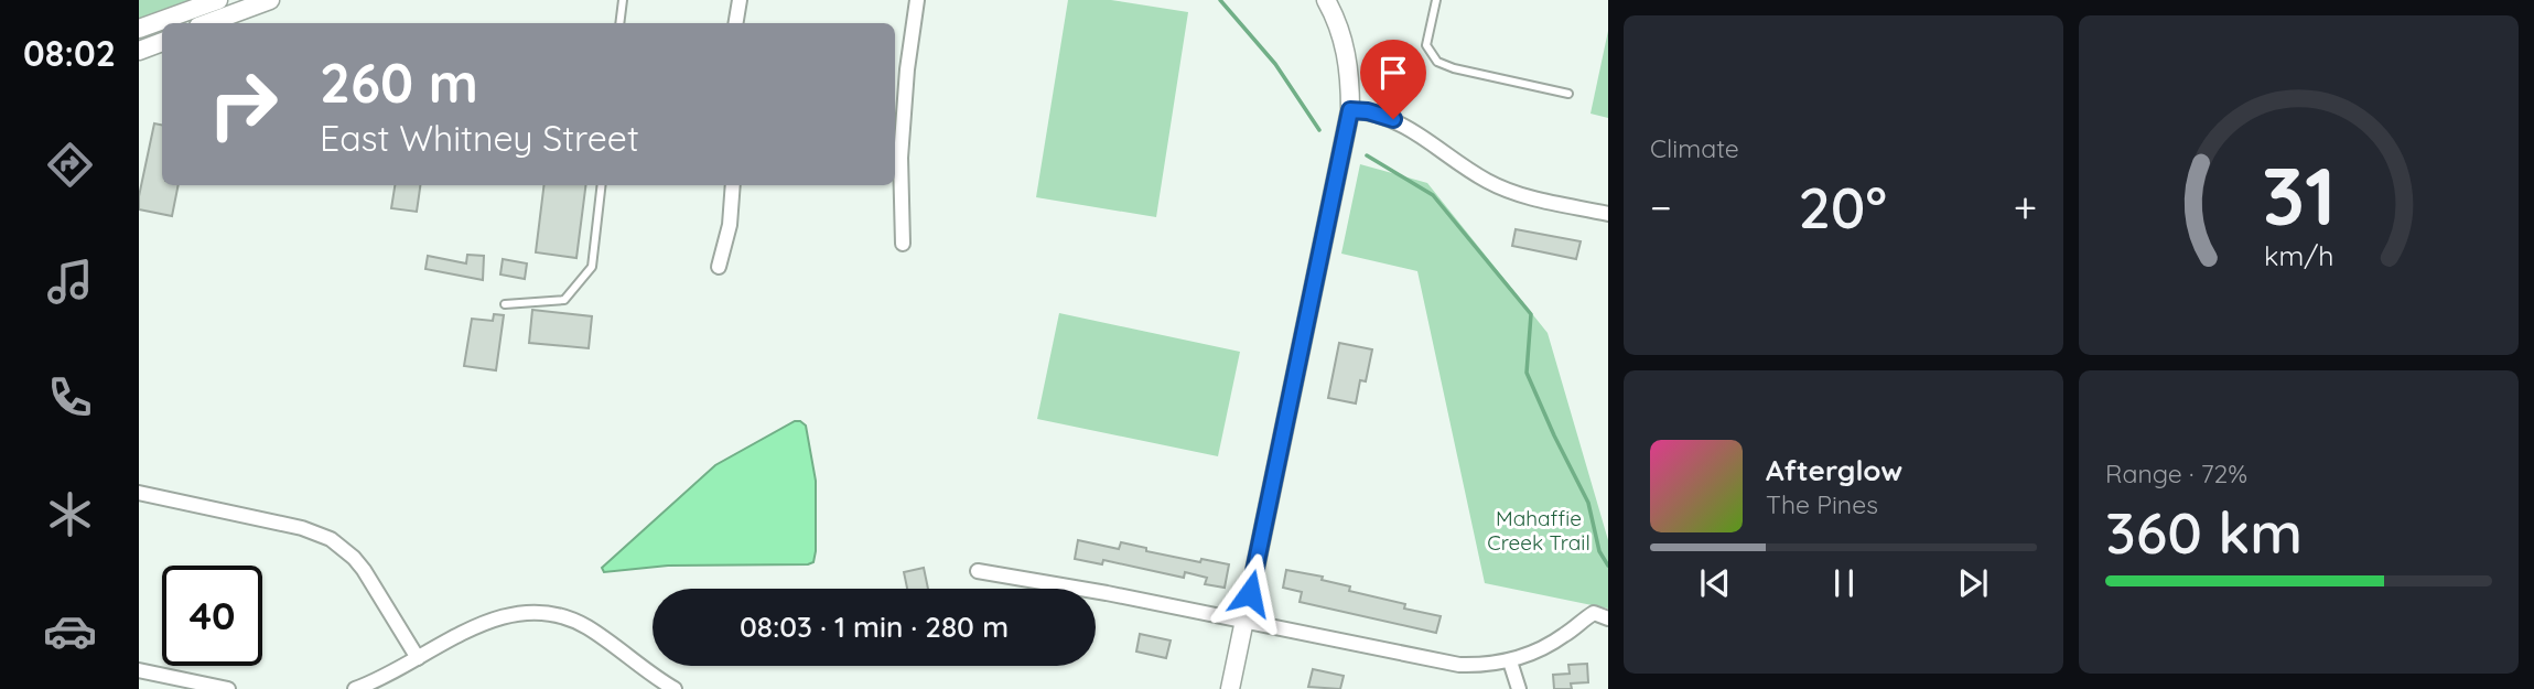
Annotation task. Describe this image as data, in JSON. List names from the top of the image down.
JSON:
{
  "parks": ["Mahaffie Creek Trail"],
  "page": {
    "tabs": "08:02",
    "tile": [
      "Climate",
      ["Range · 72%", "360 km"]
    ],
    "turn": ["260 m", "East Whitney Street"],
    "heat": ["−", "20°", "+"],
    "song": ["Afterglow", "The Pines"],
    "limit": "40",
    "trip": "08:03 · 1 min · 280 m",
    "gauge": ["31", "km/h"]
  }
}
